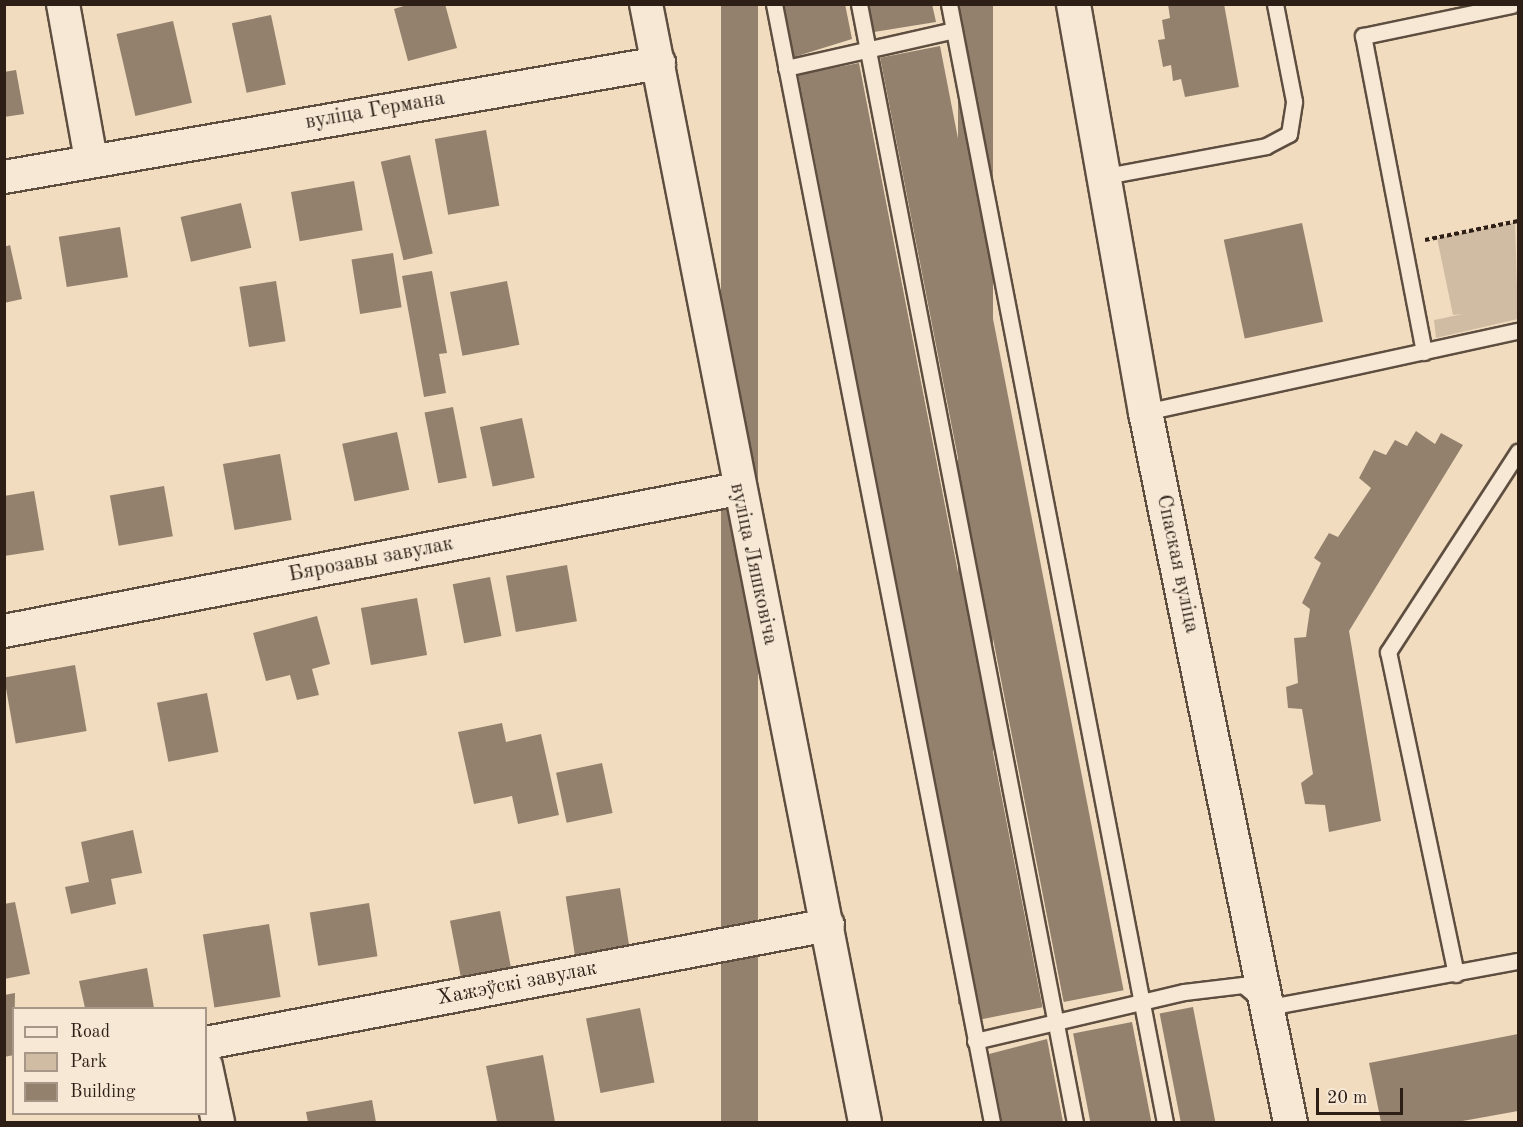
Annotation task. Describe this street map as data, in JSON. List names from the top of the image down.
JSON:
{
  "streets": {
    "street": [
      "вуліца Германа",
      "Бярозавы завулак",
      "вуліца Ляшковіча",
      "Спаская вуліца",
      "Хажэўскі завулак"
    ]
  },
  "crossings": [
    ["вуліца Германа", "вуліца Ляшковіча"],
    ["Бярозавы завулак", "вуліца Ляшковіча"],
    ["вуліца Ляшковіча", "Хажэўскі завулак"]
  ],
  "legend": ["Road", "Park", "Building"],
  "scale_bar": "20 m"
}
